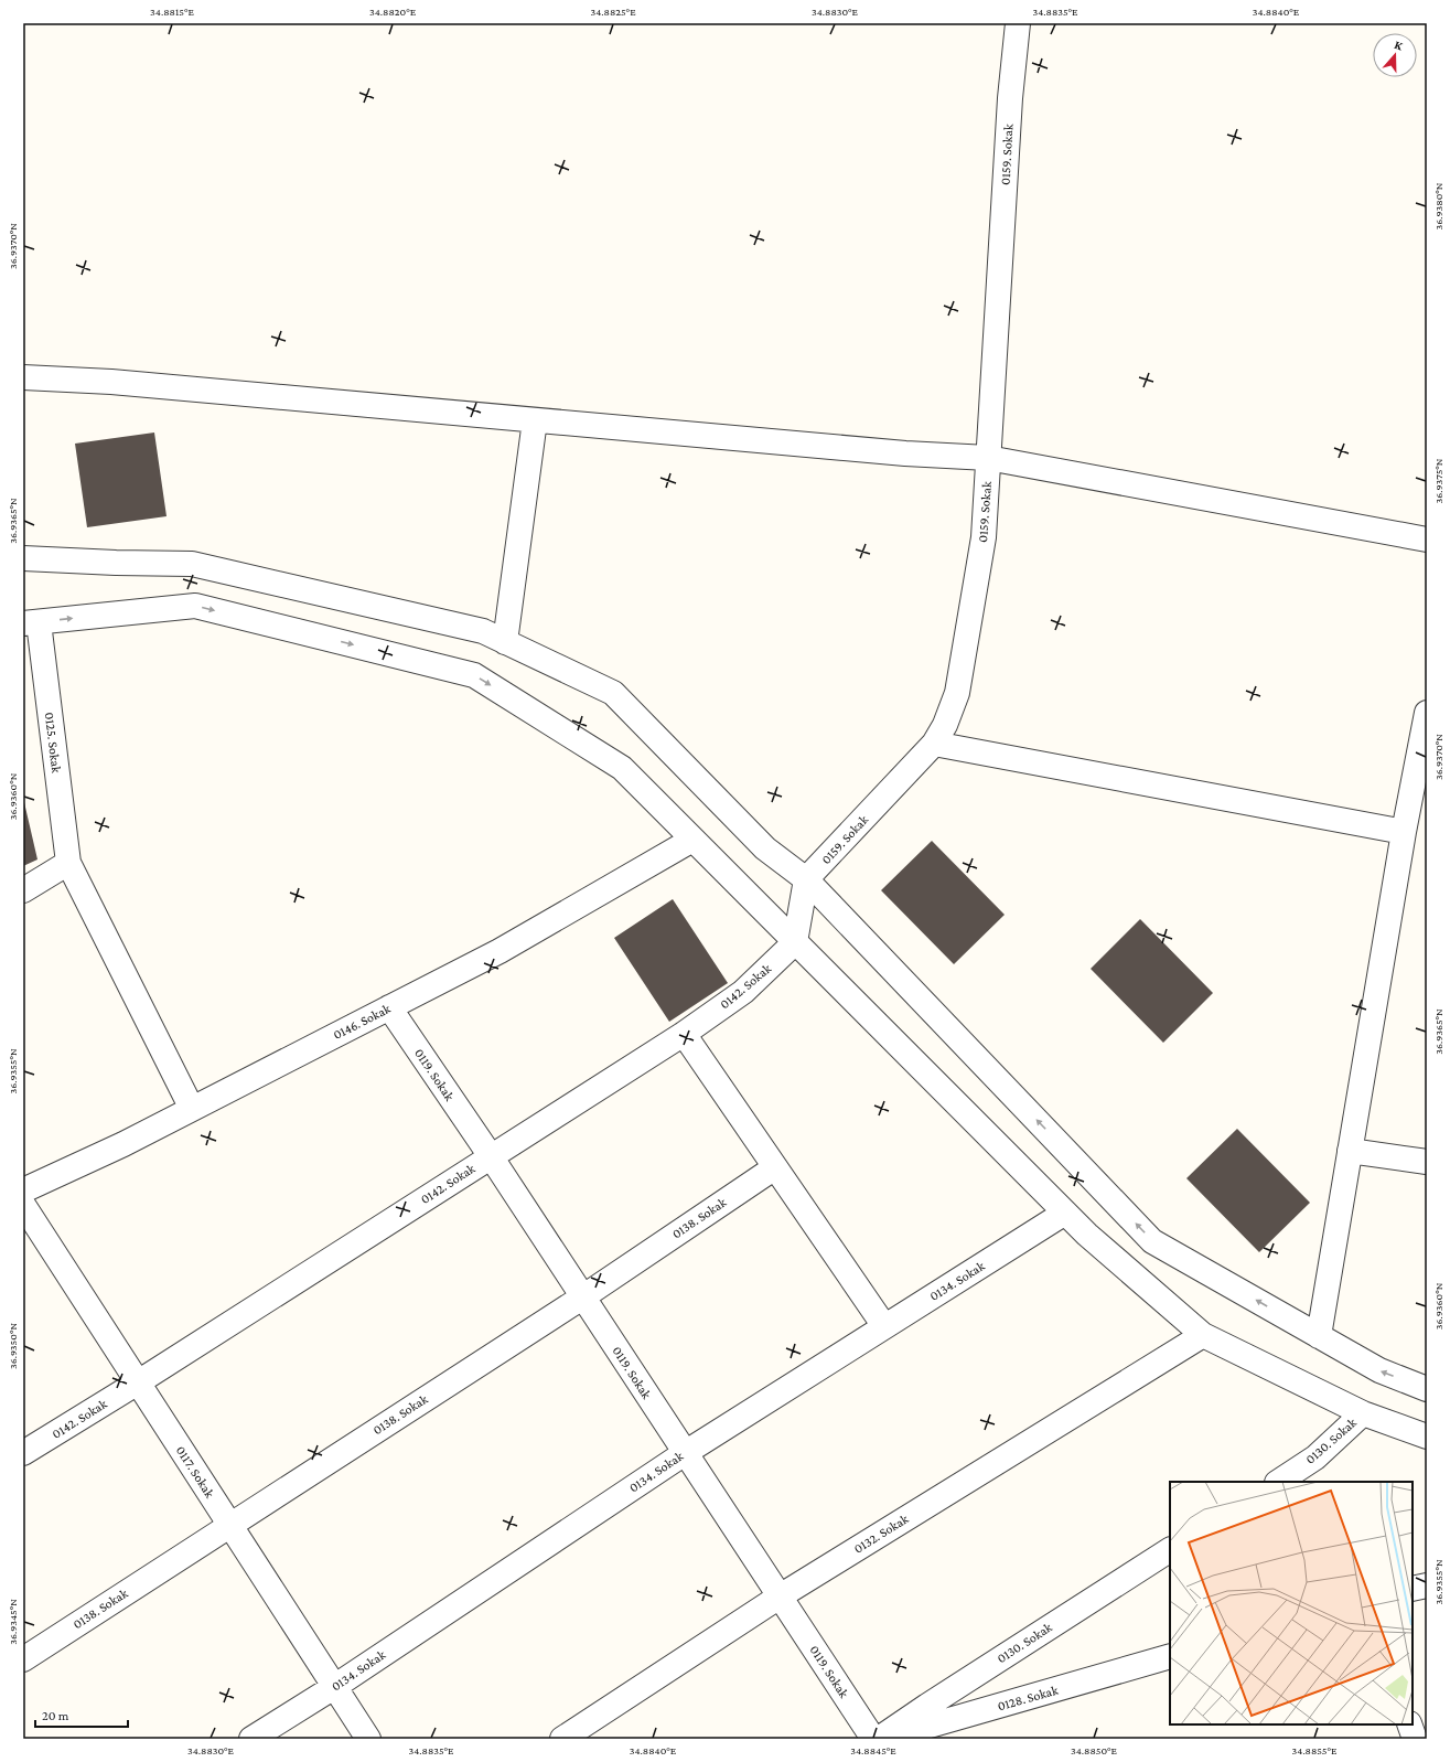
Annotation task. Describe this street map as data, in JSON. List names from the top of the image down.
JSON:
{
  "streets": {
    "street": [
      "0159. Sokak",
      "0125. Sokak",
      "0142. Sokak",
      "0146. Sokak",
      "0119. Sokak",
      "0138. Sokak",
      "0134. Sokak",
      "0130. Sokak",
      "0117. Sokak",
      "0132. Sokak",
      "0128. Sokak"
    ]
  },
  "crossings": [
    ["0125. Sokak", "0146. Sokak"],
    ["0142. Sokak", "0119. Sokak"],
    ["0142. Sokak", "0117. Sokak"],
    ["0146. Sokak", "0119. Sokak"],
    ["0119. Sokak", "0138. Sokak"],
    ["0119. Sokak", "0134. Sokak"],
    ["0119. Sokak", "0132. Sokak"],
    ["0138. Sokak", "0117. Sokak"],
    ["0134. Sokak", "0117. Sokak"]
  ],
  "scale_bar": "20 m",
  "north": "top",
  "coordinates": [
    "34.8815°E",
    "34.8820°E",
    "34.8825°E",
    "34.8830°E",
    "34.8835°E",
    "34.8840°E",
    "36.9380°N",
    "36.9370°N",
    "36.9375°N",
    "36.9365°N",
    "36.9360°N",
    "36.9355°N",
    "36.9350°N",
    "36.9345°N",
    "34.8845°E",
    "34.8850°E",
    "34.8855°E"
  ]
}
